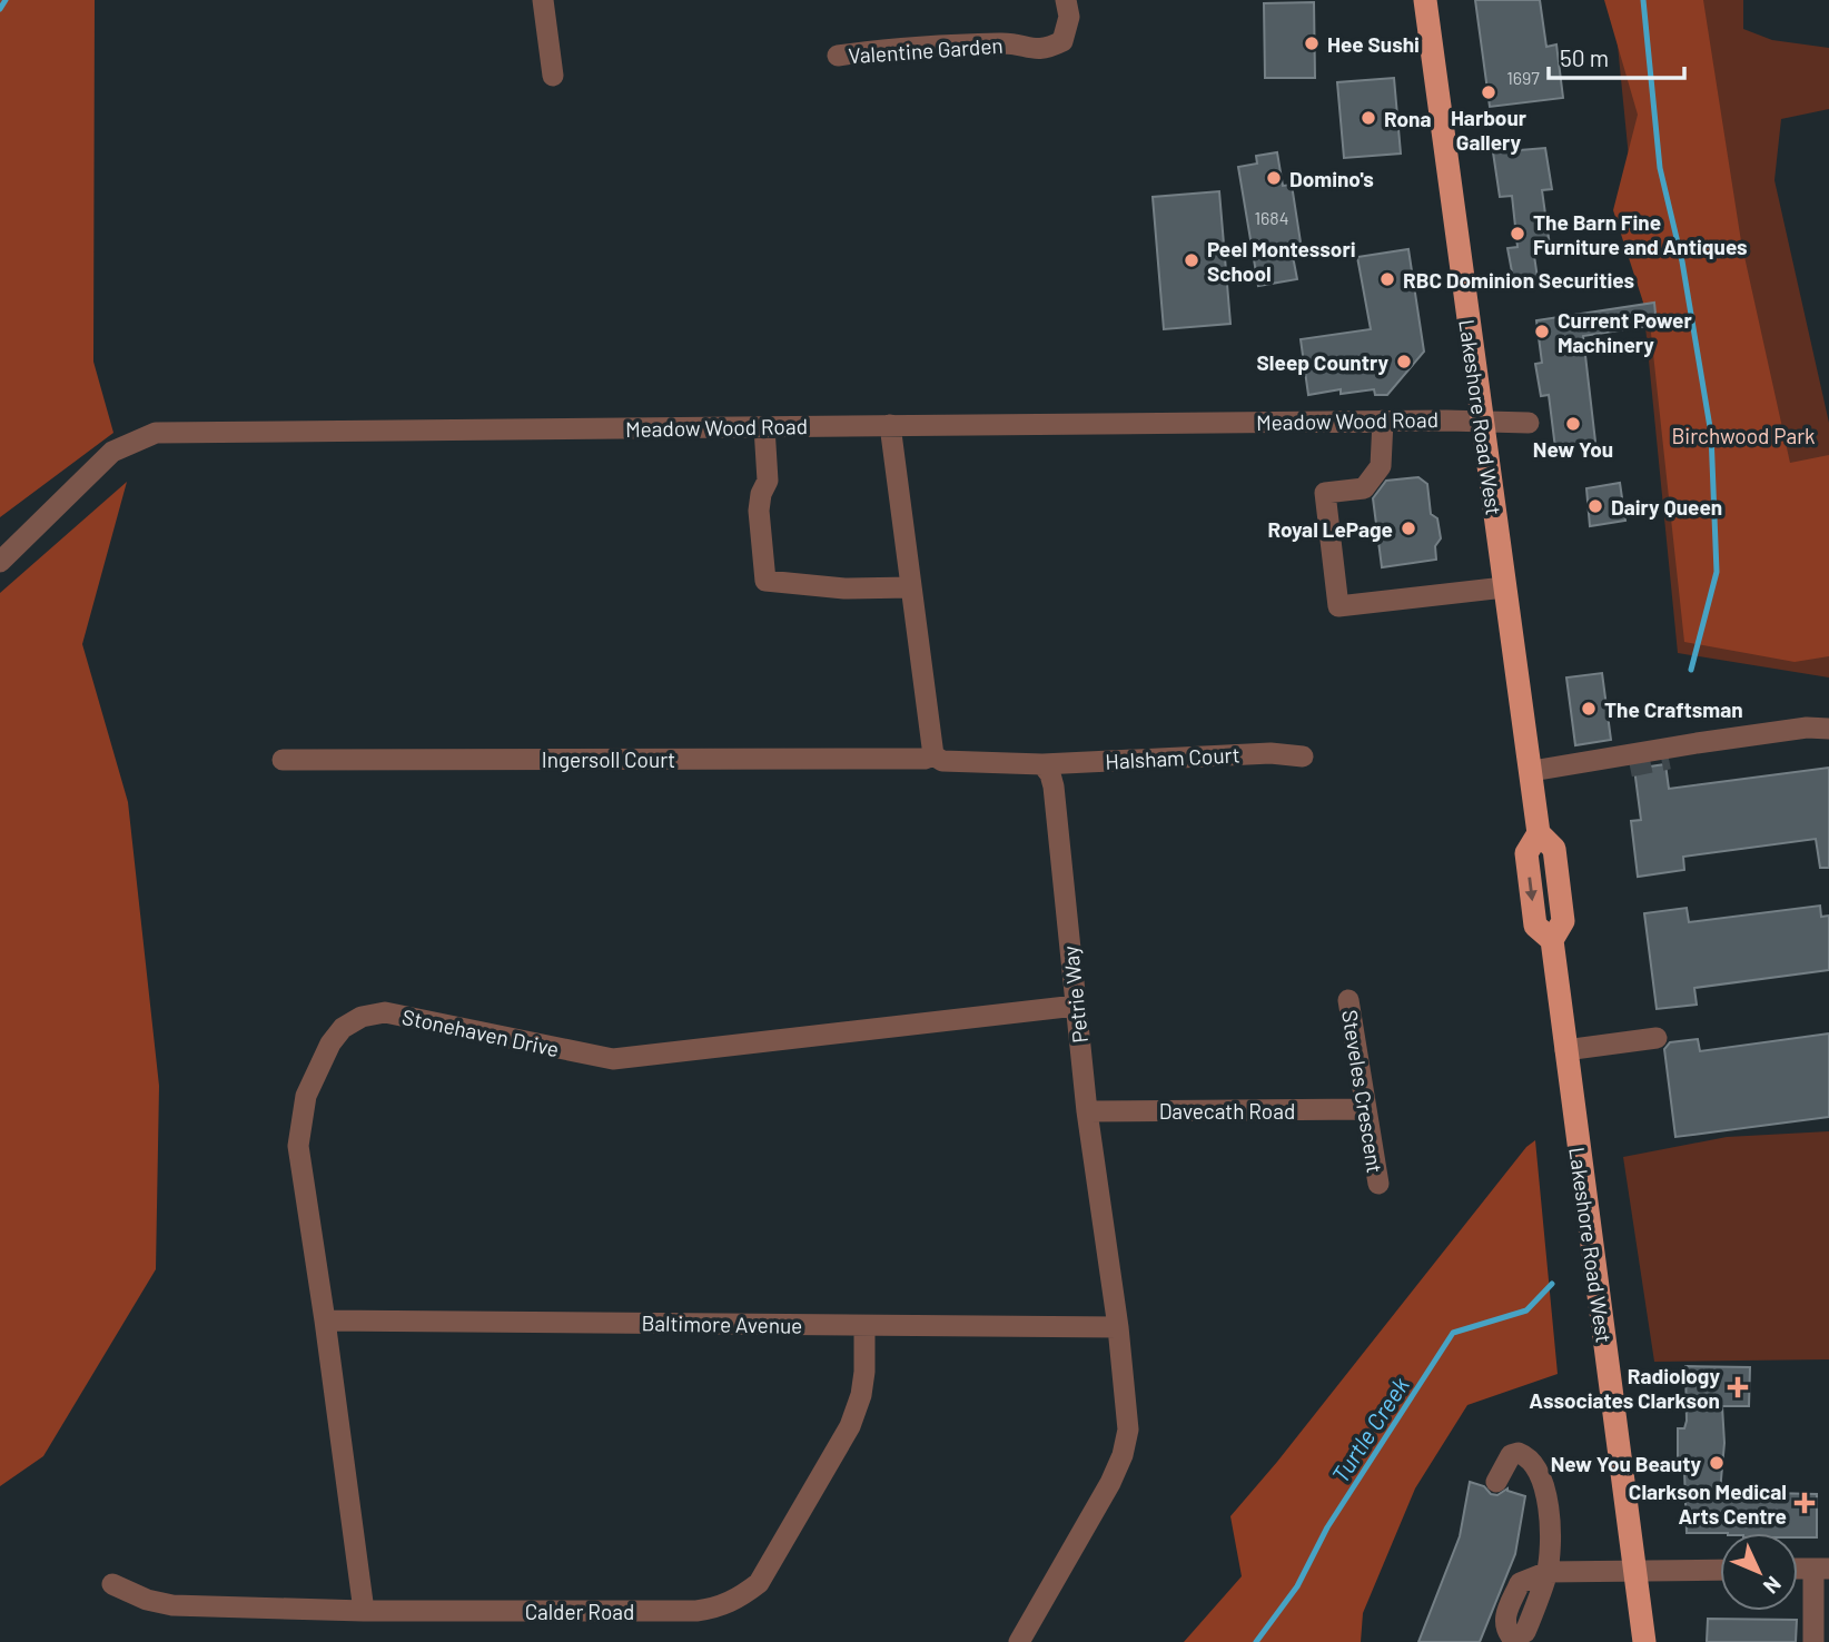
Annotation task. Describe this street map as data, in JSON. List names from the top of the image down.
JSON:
{
  "streets": {
    "main road": ["Lakeshore Road West"],
    "street": [
      "Valentine Garden",
      "Meadow Wood Road",
      "Halsham Court",
      "Ingersoll Court",
      "Petrie Way",
      "Stonehaven Drive",
      "Steveles Crescent",
      "Davecath Road",
      "Baltimore Avenue",
      "Calder Road"
    ]
  },
  "crossings": [
    ["Lakeshore Road West", "Meadow Wood Road"],
    ["Halsham Court", "Petrie Way"],
    ["Petrie Way", "Stonehaven Drive"],
    ["Petrie Way", "Davecath Road"],
    ["Petrie Way", "Baltimore Avenue"],
    ["Stonehaven Drive", "Baltimore Avenue"],
    ["Stonehaven Drive", "Calder Road"],
    ["Steveles Crescent", "Davecath Road"],
    ["Baltimore Avenue", "Calder Road"]
  ],
  "water": ["Turtle Creek"],
  "parks": ["Birchwood Park"],
  "places": {
    "other": [
      "Hee Sushi",
      "Harbour Gallery",
      "Rona",
      "Domino's",
      "The Barn Fine Furniture and Antiques",
      "Peel Montessori School",
      "RBC Dominion Securities",
      "Current Power Machinery",
      "Sleep Country",
      "New You",
      "Dairy Queen",
      "Royal LePage",
      "The Craftsman",
      "New You Beauty"
    ],
    "health": ["Radiology Associates Clarkson", "Clarkson Medical Arts Centre"]
  },
  "house_numbers": ["1697", "1684"],
  "scale_bar": "50 m",
  "north": "bottom right"
}
